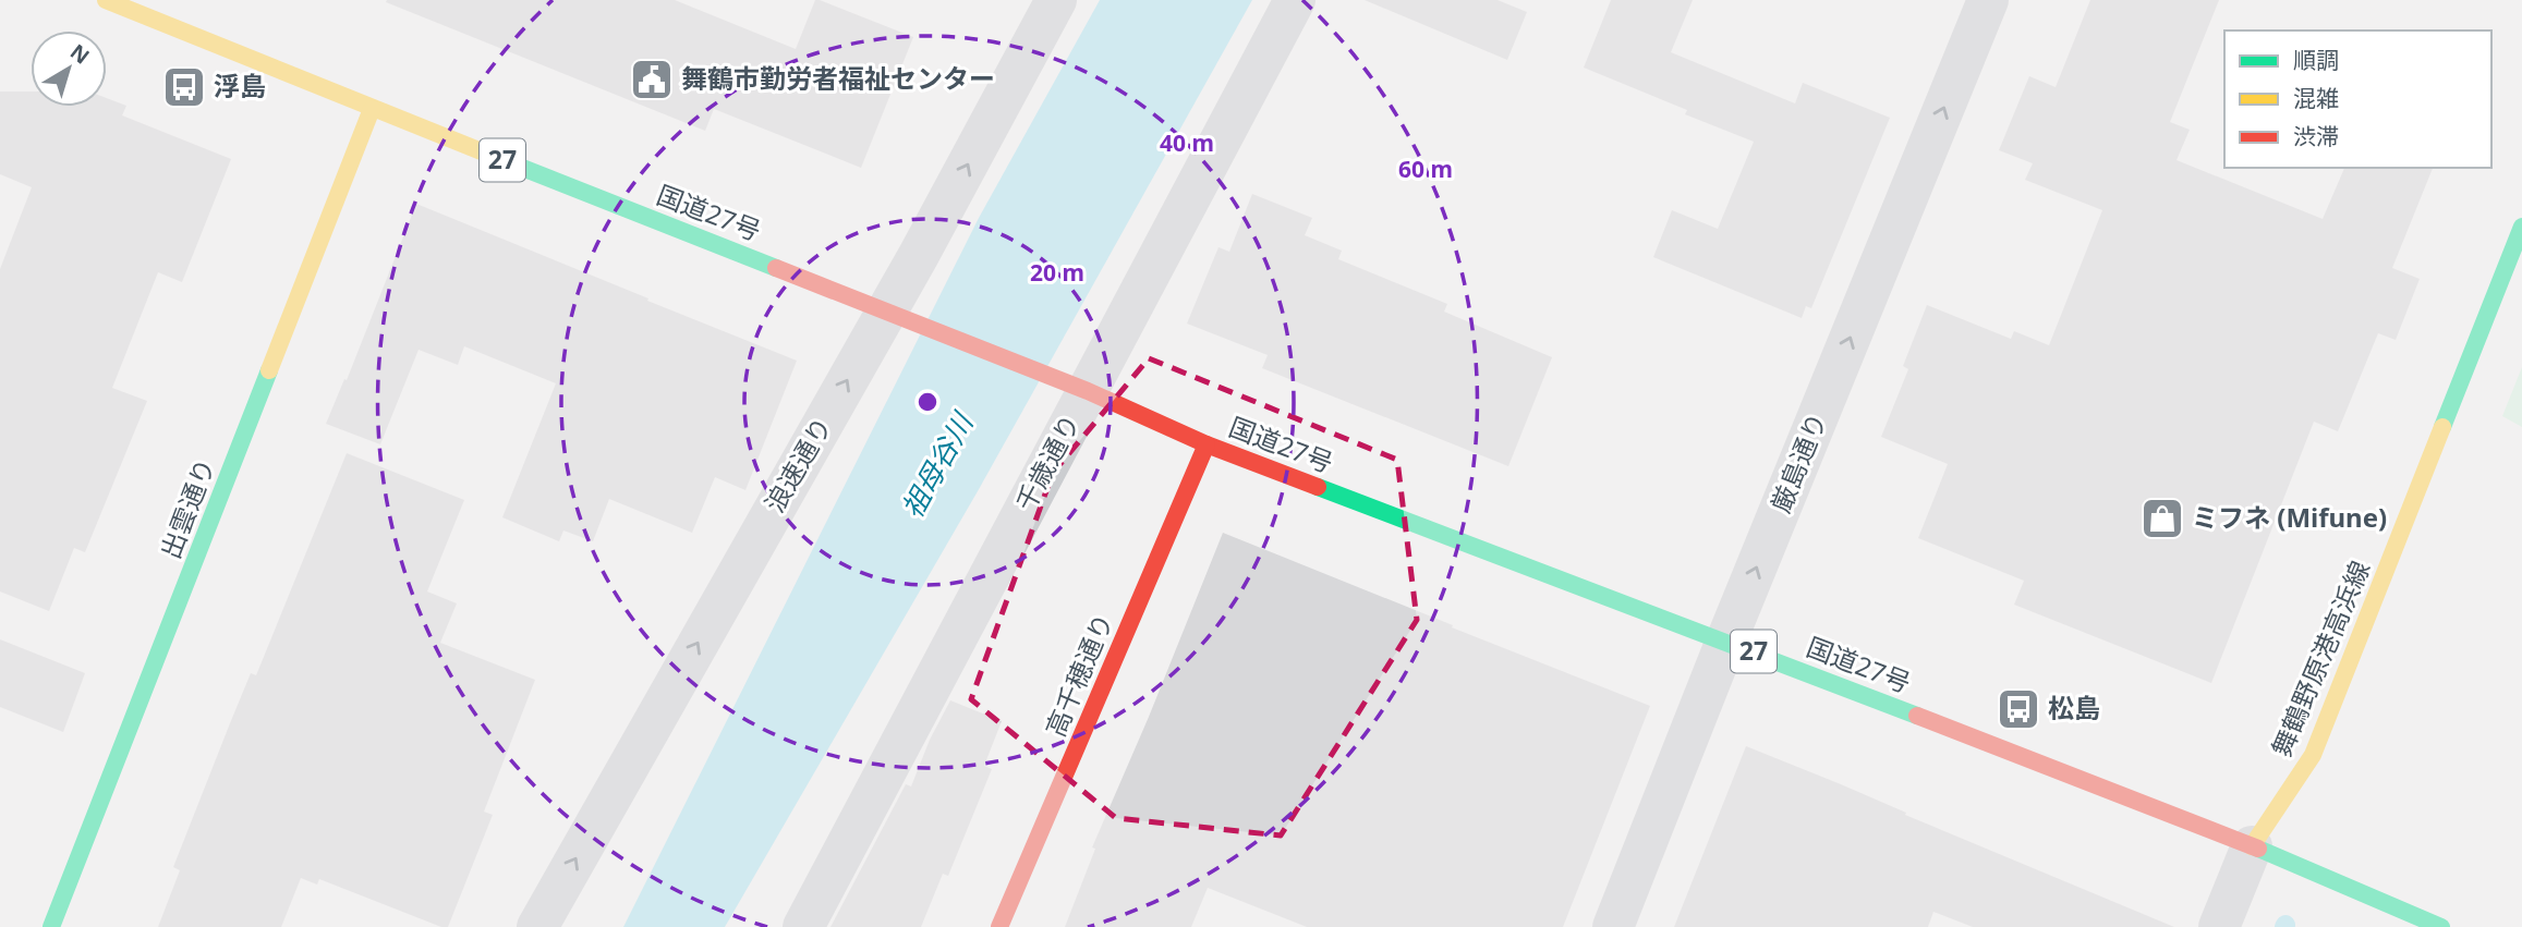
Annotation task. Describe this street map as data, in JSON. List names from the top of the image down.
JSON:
{
  "streets": {
    "main road": [
      "27",
      "国道27号",
      "出雲通り",
      "舞鶴野原港高浜線",
      "高千穂通り"
    ],
    "street": ["千歳通り", "厳島通り", "浪速通り"]
  },
  "crossings": [
    ["国道27号", "千歳通り"],
    ["国道27号", "厳島通り"],
    ["国道27号", "浪速通り"],
    ["国道27号", "出雲通り"],
    ["国道27号", "舞鶴野原港高浜線"],
    ["国道27号", "高千穂通り"]
  ],
  "one_way": ["厳島通り", "浪速通り"],
  "water": ["祖母谷川"],
  "places": {
    "public building": ["舞鶴市勤労者福祉センター"],
    "bus stop": ["浮島", "松島"],
    "shop": ["ミフネ (Mifune)"]
  },
  "legend": ["順調", "混雑", "渋滞"],
  "north": "top right",
  "rings": ["40 m", "60 m", "20 m"]
}
